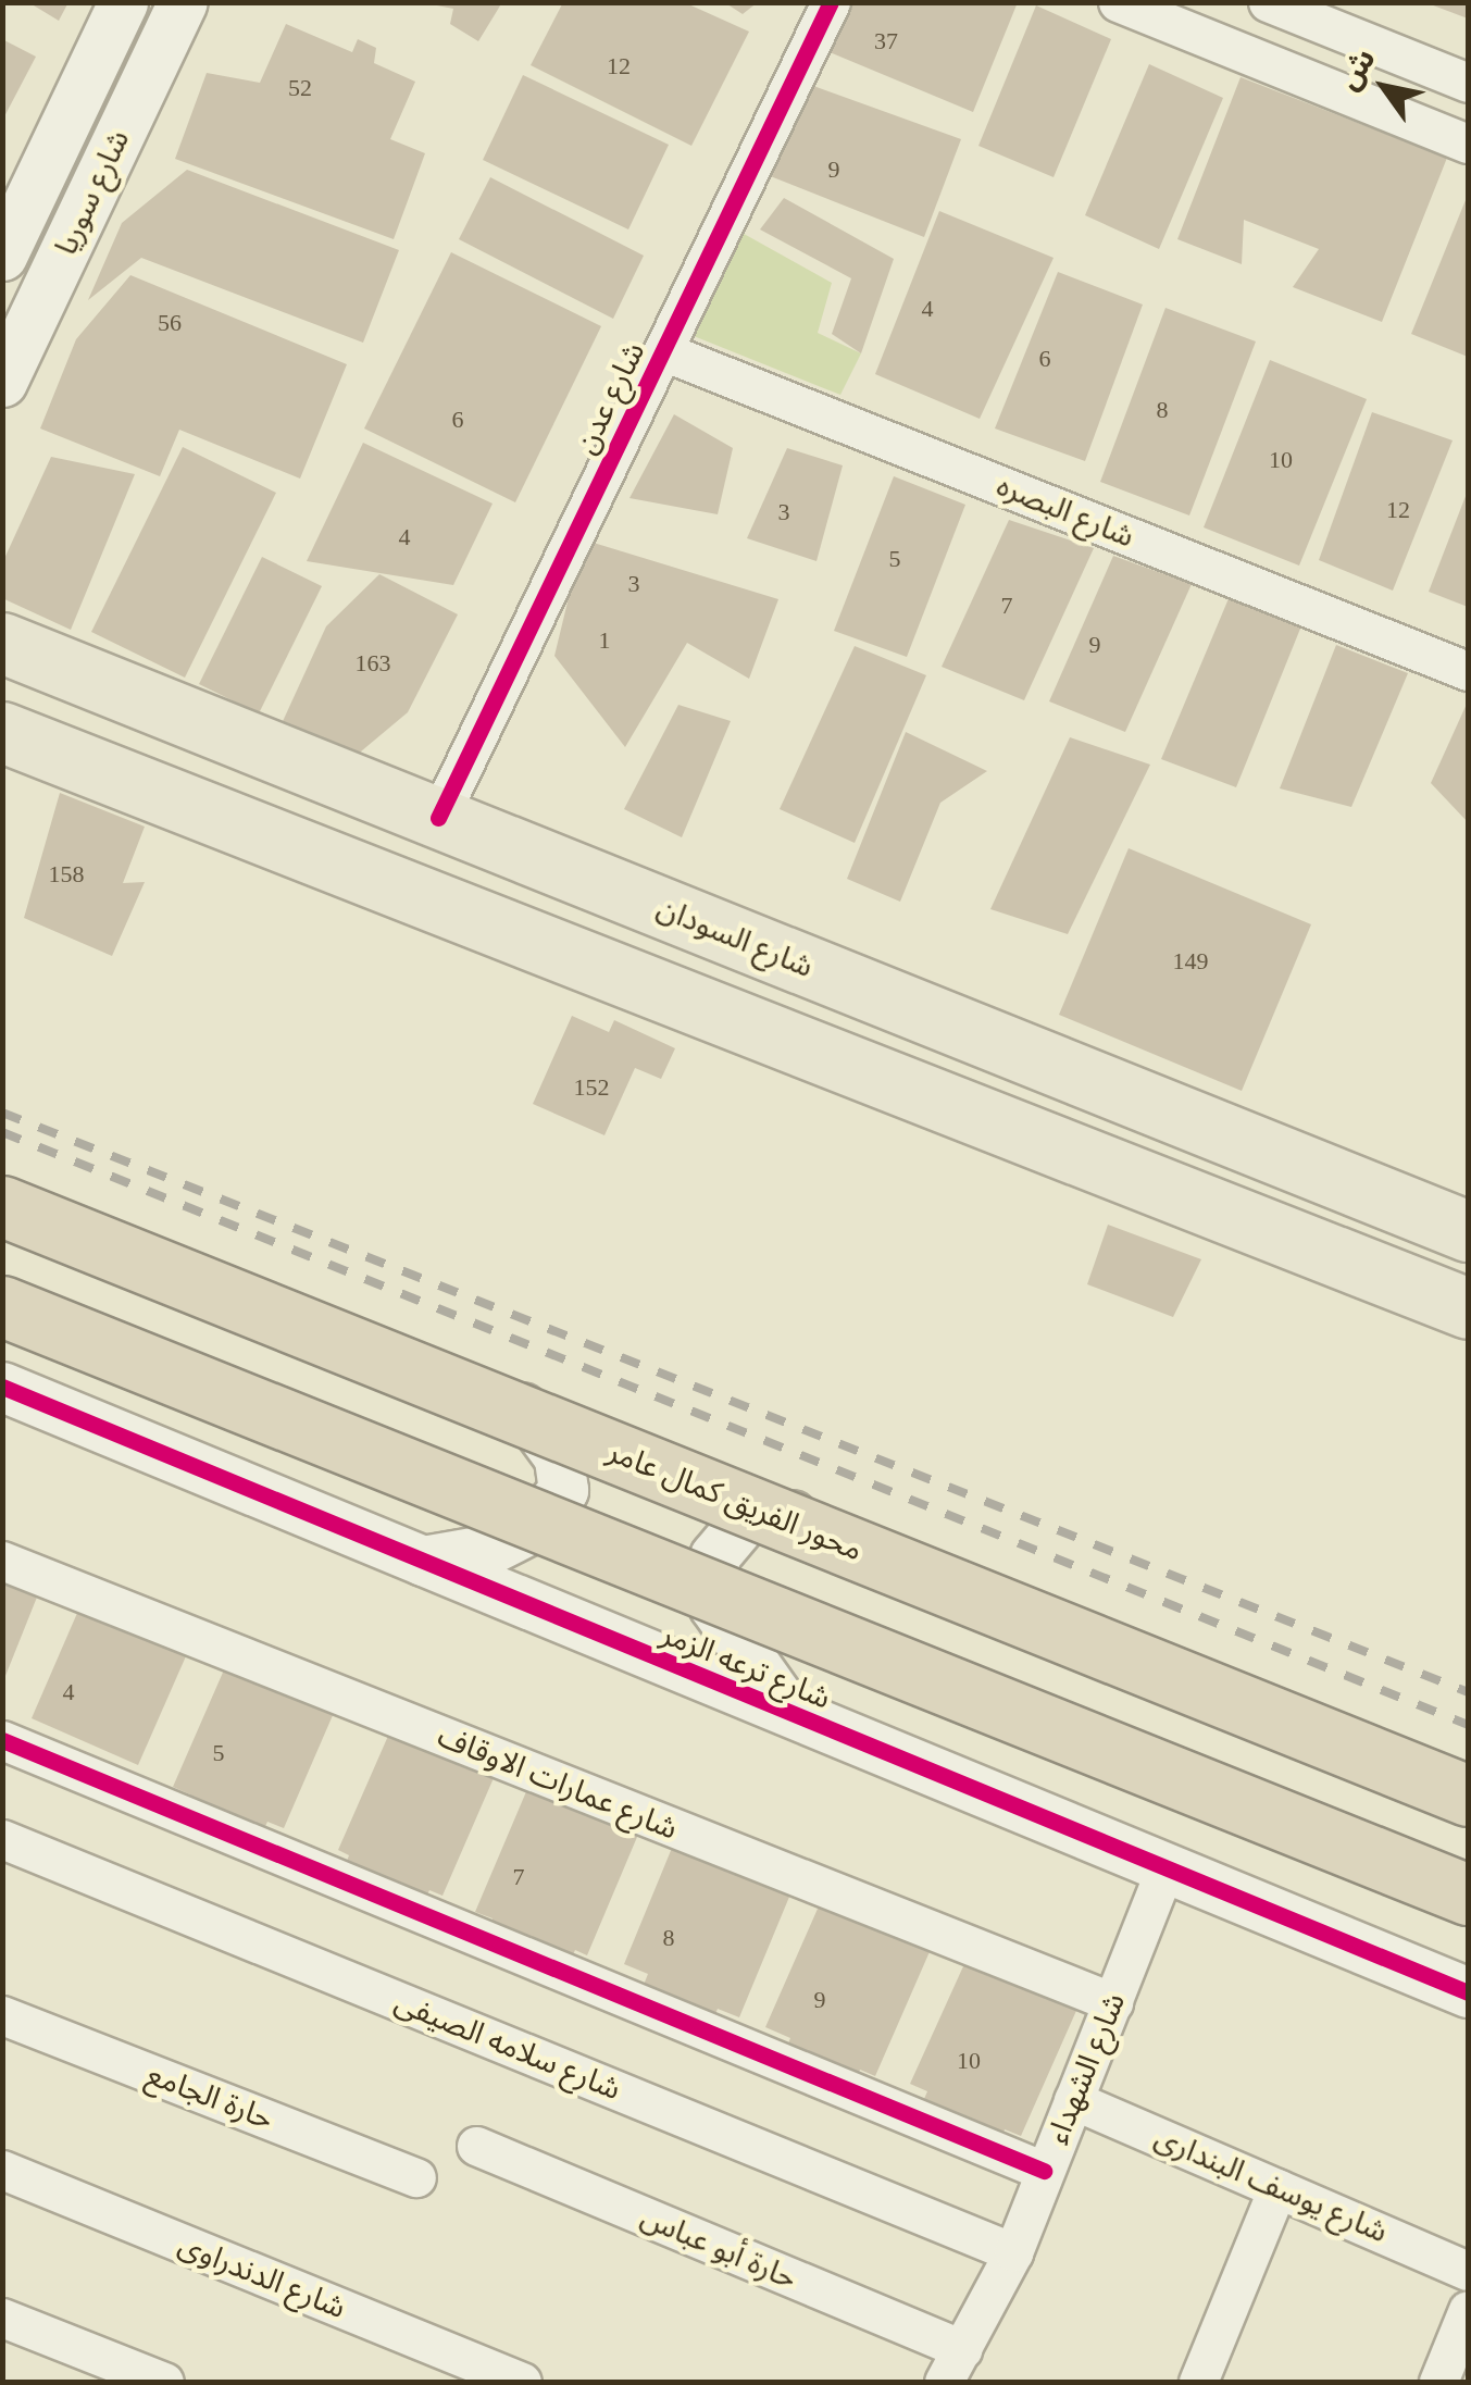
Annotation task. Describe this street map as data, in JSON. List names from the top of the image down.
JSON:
{
  "streets": {
    "highway": ["محور الفريق كمال عامر"],
    "main road": ["شارع السودان"],
    "street": [
      "شارع سوريا",
      "شارع عدن",
      "شارع البصره",
      "شارع ترعه الزمر",
      "شارع عمارات الاوقاف",
      "شارع سلامه الصيفى",
      "شارع الشهداء",
      "حارة الجامع",
      "شارع يوسف البندارى",
      "حارة أبو عباس",
      "شارع الدندراوى"
    ]
  },
  "crossings": [
    ["شارع عدن", "شارع البصره"],
    ["شارع عدن", "شارع السودان"],
    ["شارع ترعه الزمر", "شارع الشهداء"],
    ["شارع عمارات الاوقاف", "شارع الشهداء"],
    ["شارع سلامه الصيفى", "شارع الشهداء"],
    ["شارع الشهداء", "شارع يوسف البندارى"],
    ["شارع الشهداء", "حارة أبو عباس"]
  ],
  "house_numbers": [
    "37",
    "12",
    "52",
    "9",
    "4",
    "56",
    "6",
    "8",
    "6",
    "10",
    "12",
    "3",
    "4",
    "5",
    "3",
    "7",
    "1",
    "9",
    "163",
    "158",
    "149",
    "152",
    "4",
    "5",
    "7",
    "8",
    "9",
    "10"
  ],
  "north": "top left"
}
